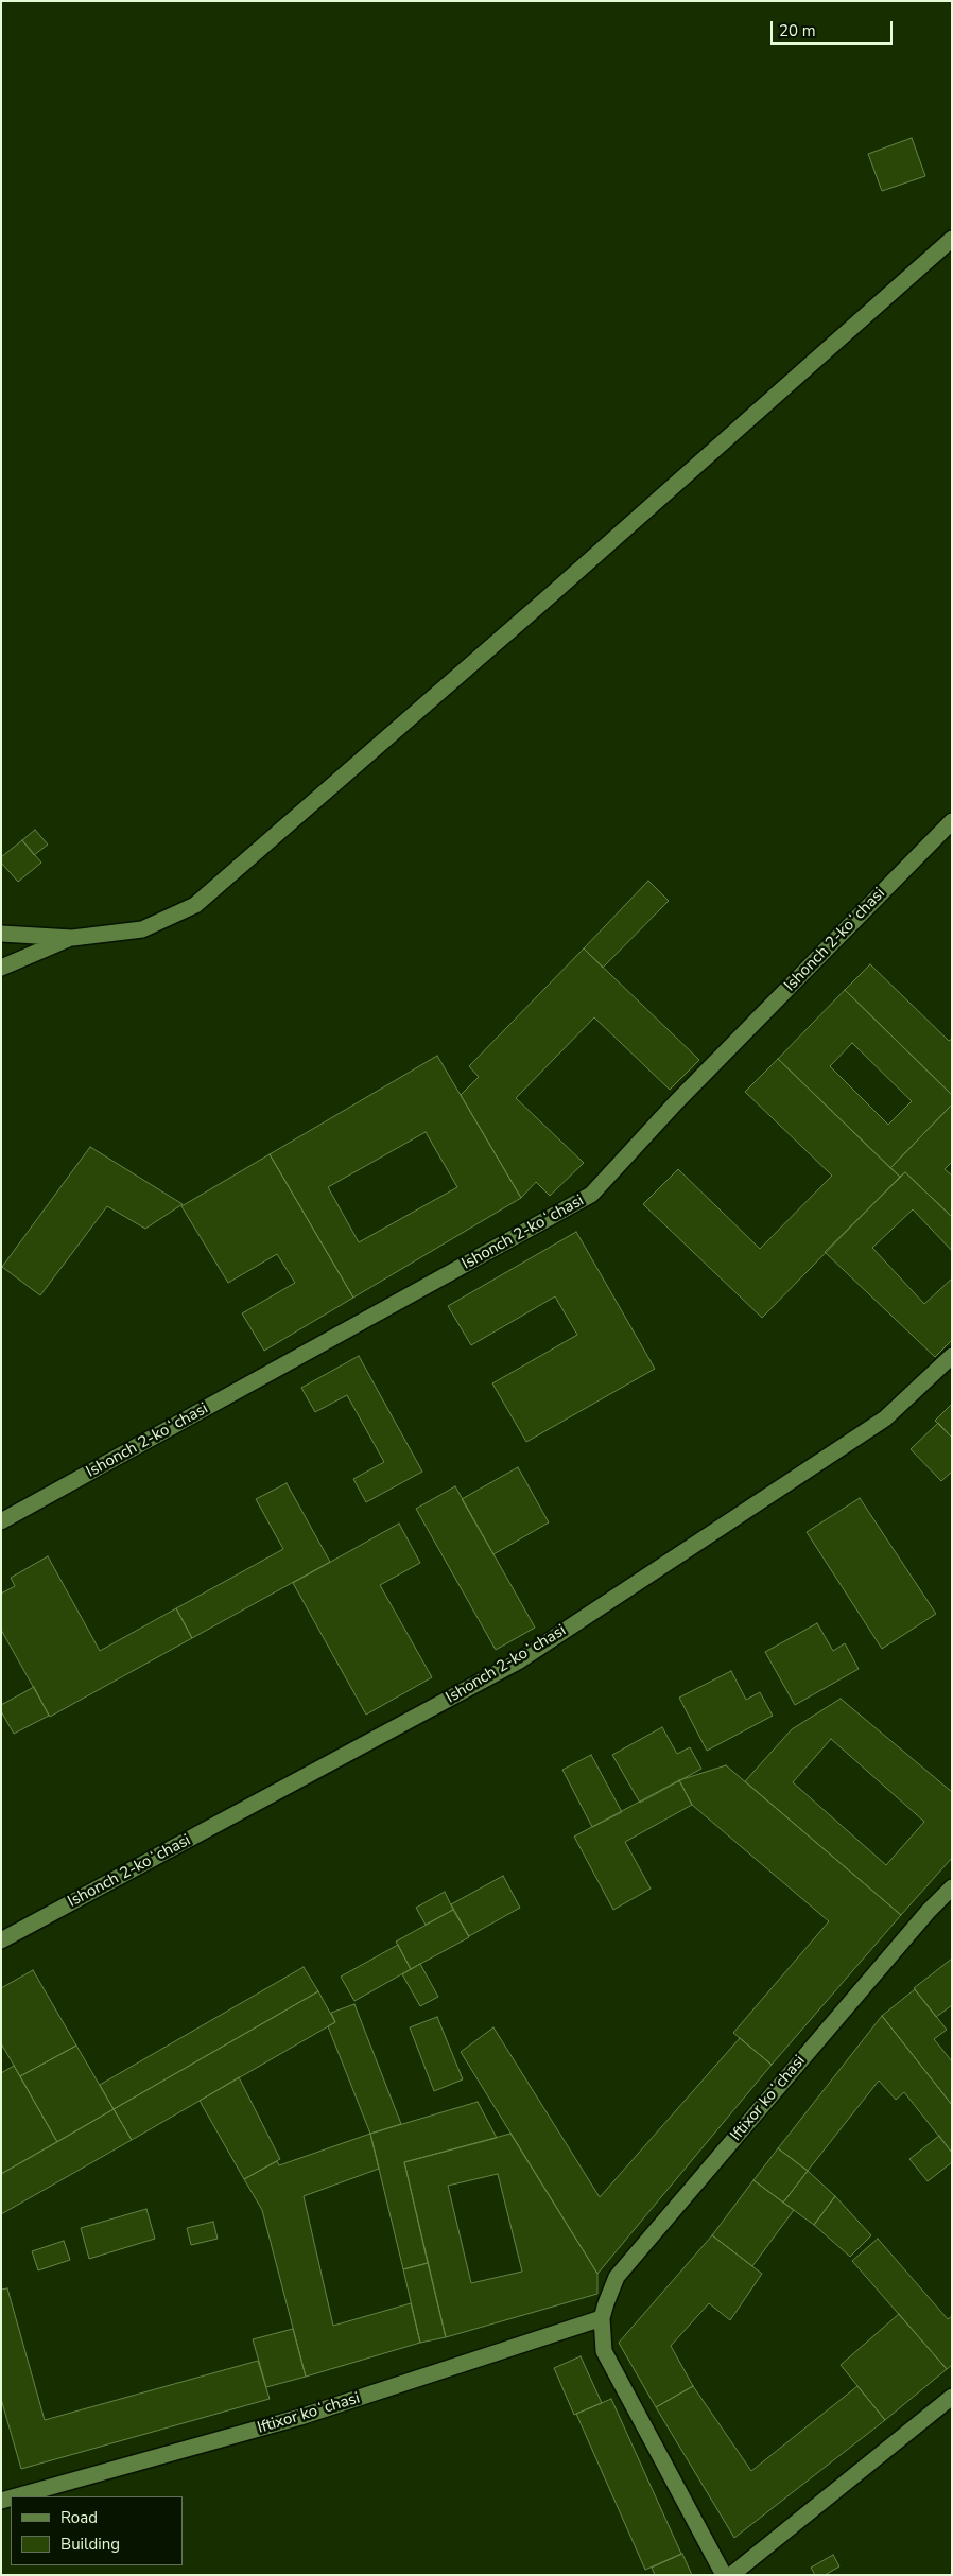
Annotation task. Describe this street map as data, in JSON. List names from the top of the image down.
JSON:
{
  "streets": {
    "street": ["Ishonch 2-koʻchasi", "Iftixor koʻchasi"]
  },
  "legend": ["Road", "Building"],
  "scale_bar": "20 m"
}
